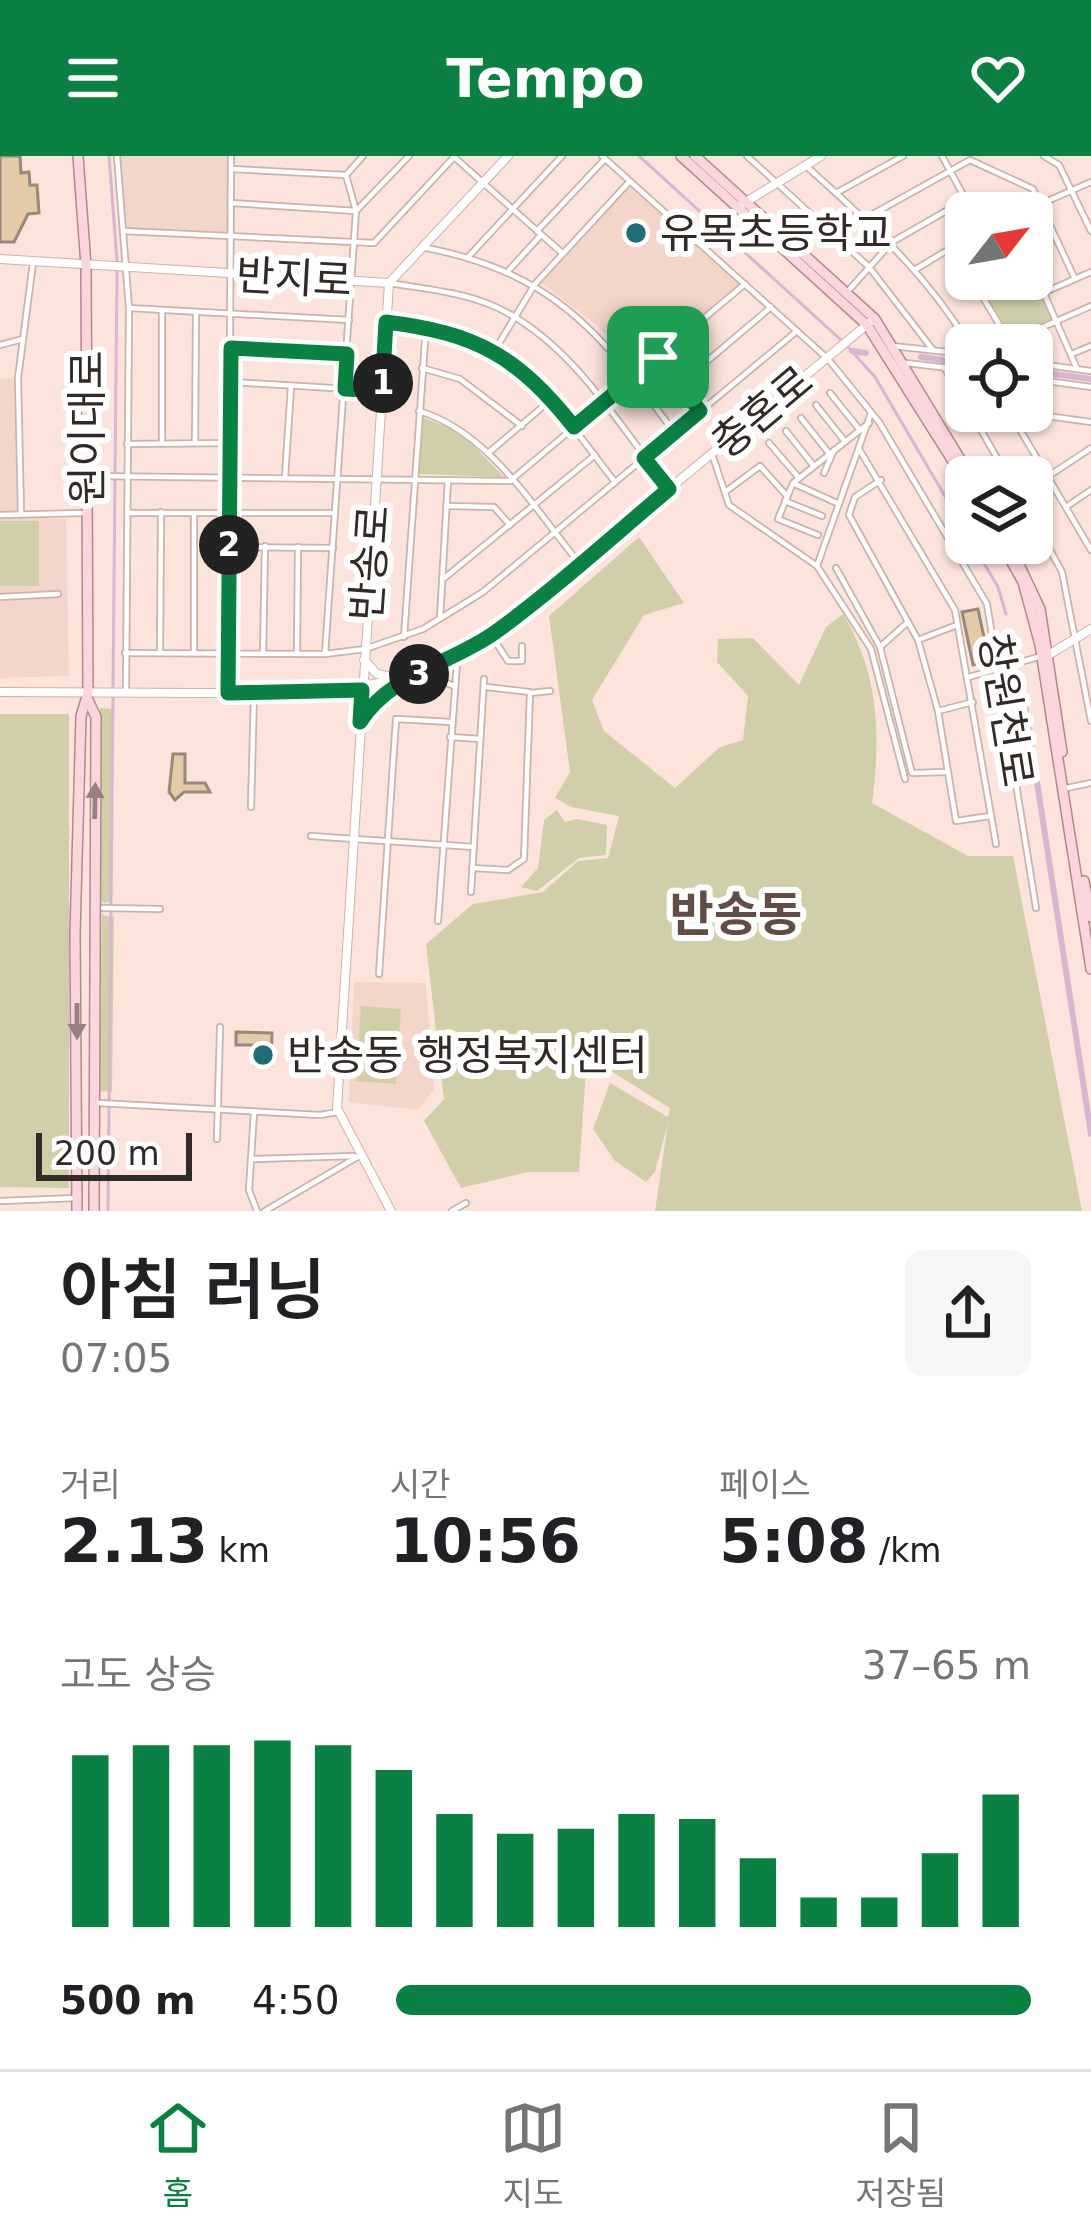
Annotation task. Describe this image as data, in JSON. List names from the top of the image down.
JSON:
{
  "streets": {
    "main road": ["원이대로"],
    "street": [
      "반지로",
      "충혼로",
      "반송로",
      "창원천로"
    ]
  },
  "crossings": [
    ["반지로", "충혼로"],
    ["반지로", "원이대로"],
    ["반지로", "반송로"],
    ["충혼로", "원이대로"],
    ["충혼로", "반송로"],
    ["충혼로", "창원천로"]
  ],
  "districts": ["반송동"],
  "places": ["유목초등학교", "반송동 행정복지센터"],
  "scale_bar": "200 m",
  "north": "top right",
  "page": {
    "header": "Tempo",
    "pins": ["1", "2", "3"],
    "scale": "200 m",
    "heading": ["아침 러닝", "07:05"],
    "stats": [
      ["거리", "2.13 km"],
      ["시간", "10:56"],
      ["페이스", "5:08 /km"]
    ],
    "chart": ["고도 상승", "37–65 m"],
    "list": [
      {
        "name": "500 m",
        "note": "4:50"
      }
    ],
    "tabs": ["홈", "지도", "저장됨"]
  }
}
